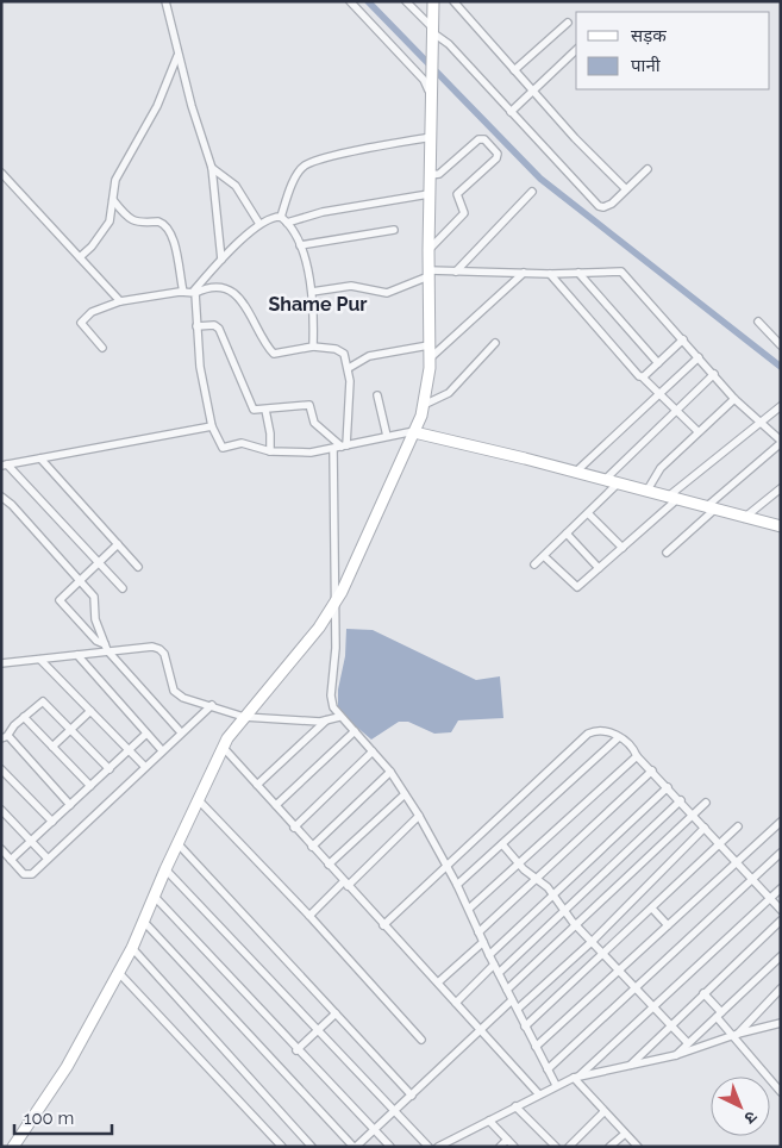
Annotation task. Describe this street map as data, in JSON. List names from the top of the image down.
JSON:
{
  "districts": ["Shame Pur"],
  "legend": ["सड़क", "पानी"],
  "scale_bar": "100 m",
  "north": "bottom right"
}
